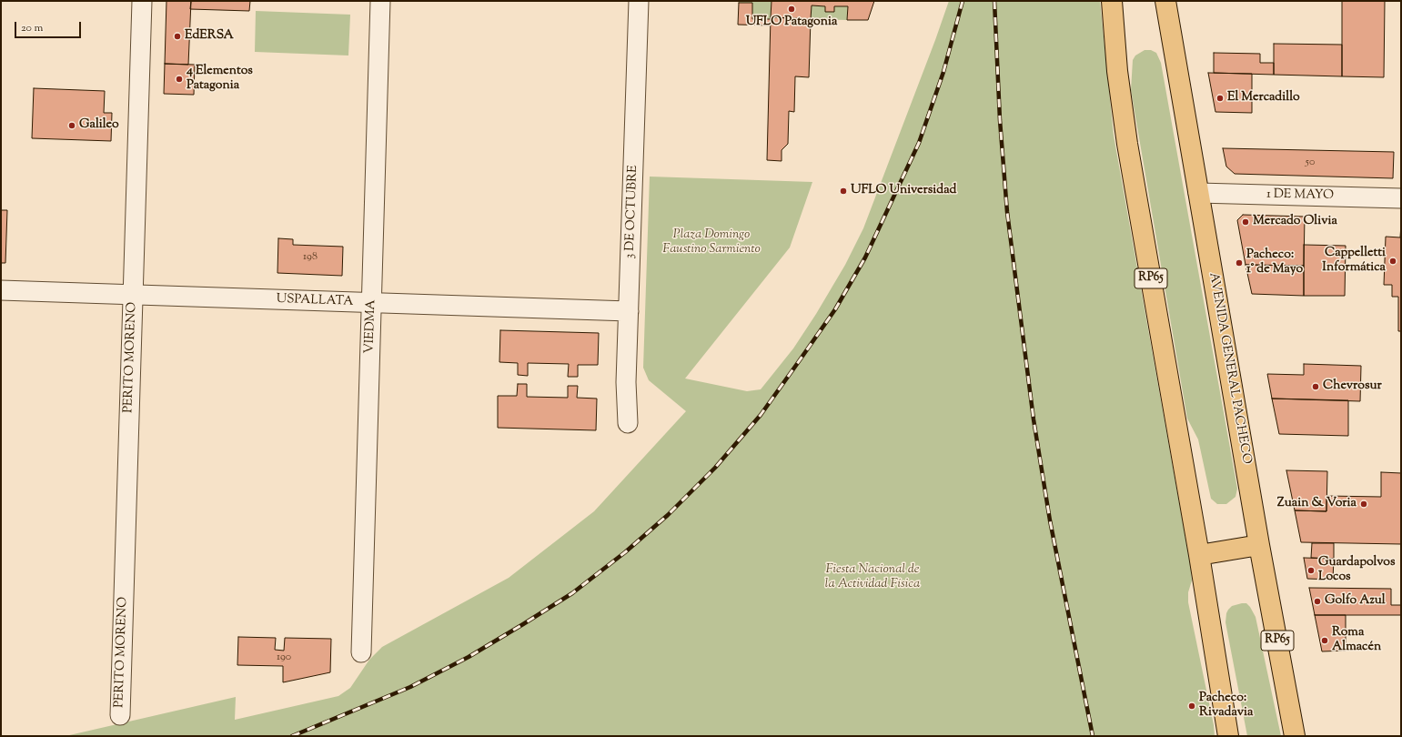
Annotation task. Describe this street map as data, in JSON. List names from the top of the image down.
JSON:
{
  "streets": {
    "main road": ["RP65", "AVENIDA GENERAL PACHECO"],
    "street": [
      "1 DE MAYO",
      "3 DE OCTUBRE",
      "USPALLATA",
      "VIEDMA",
      "PERITO MORENO"
    ]
  },
  "crossings": [
    ["1 DE MAYO", "AVENIDA GENERAL PACHECO"],
    ["3 DE OCTUBRE", "USPALLATA"],
    ["USPALLATA", "VIEDMA"],
    ["USPALLATA", "PERITO MORENO"]
  ],
  "parks": ["Plaza Domingo Faustino Sarmiento", "Fiesta Nacional de la Actividad Física"],
  "places": [
    "UFLO Patagonia",
    "EdERSA",
    "4 Elementos Patagonia",
    "El Mercadillo",
    "Galileo",
    "UFLO Universidad",
    "Mercado Olivia",
    "Cappelletti Informática",
    "Pacheco: 1° de Mayo",
    "Chevrosur",
    "Zuain & Voria",
    "Guardapolvos Locos",
    "Golfo Azul",
    "Roma Almacén",
    "Pacheco: Rivadavia"
  ],
  "house_numbers": ["50", "198", "190"],
  "scale_bar": "20 m"
}
